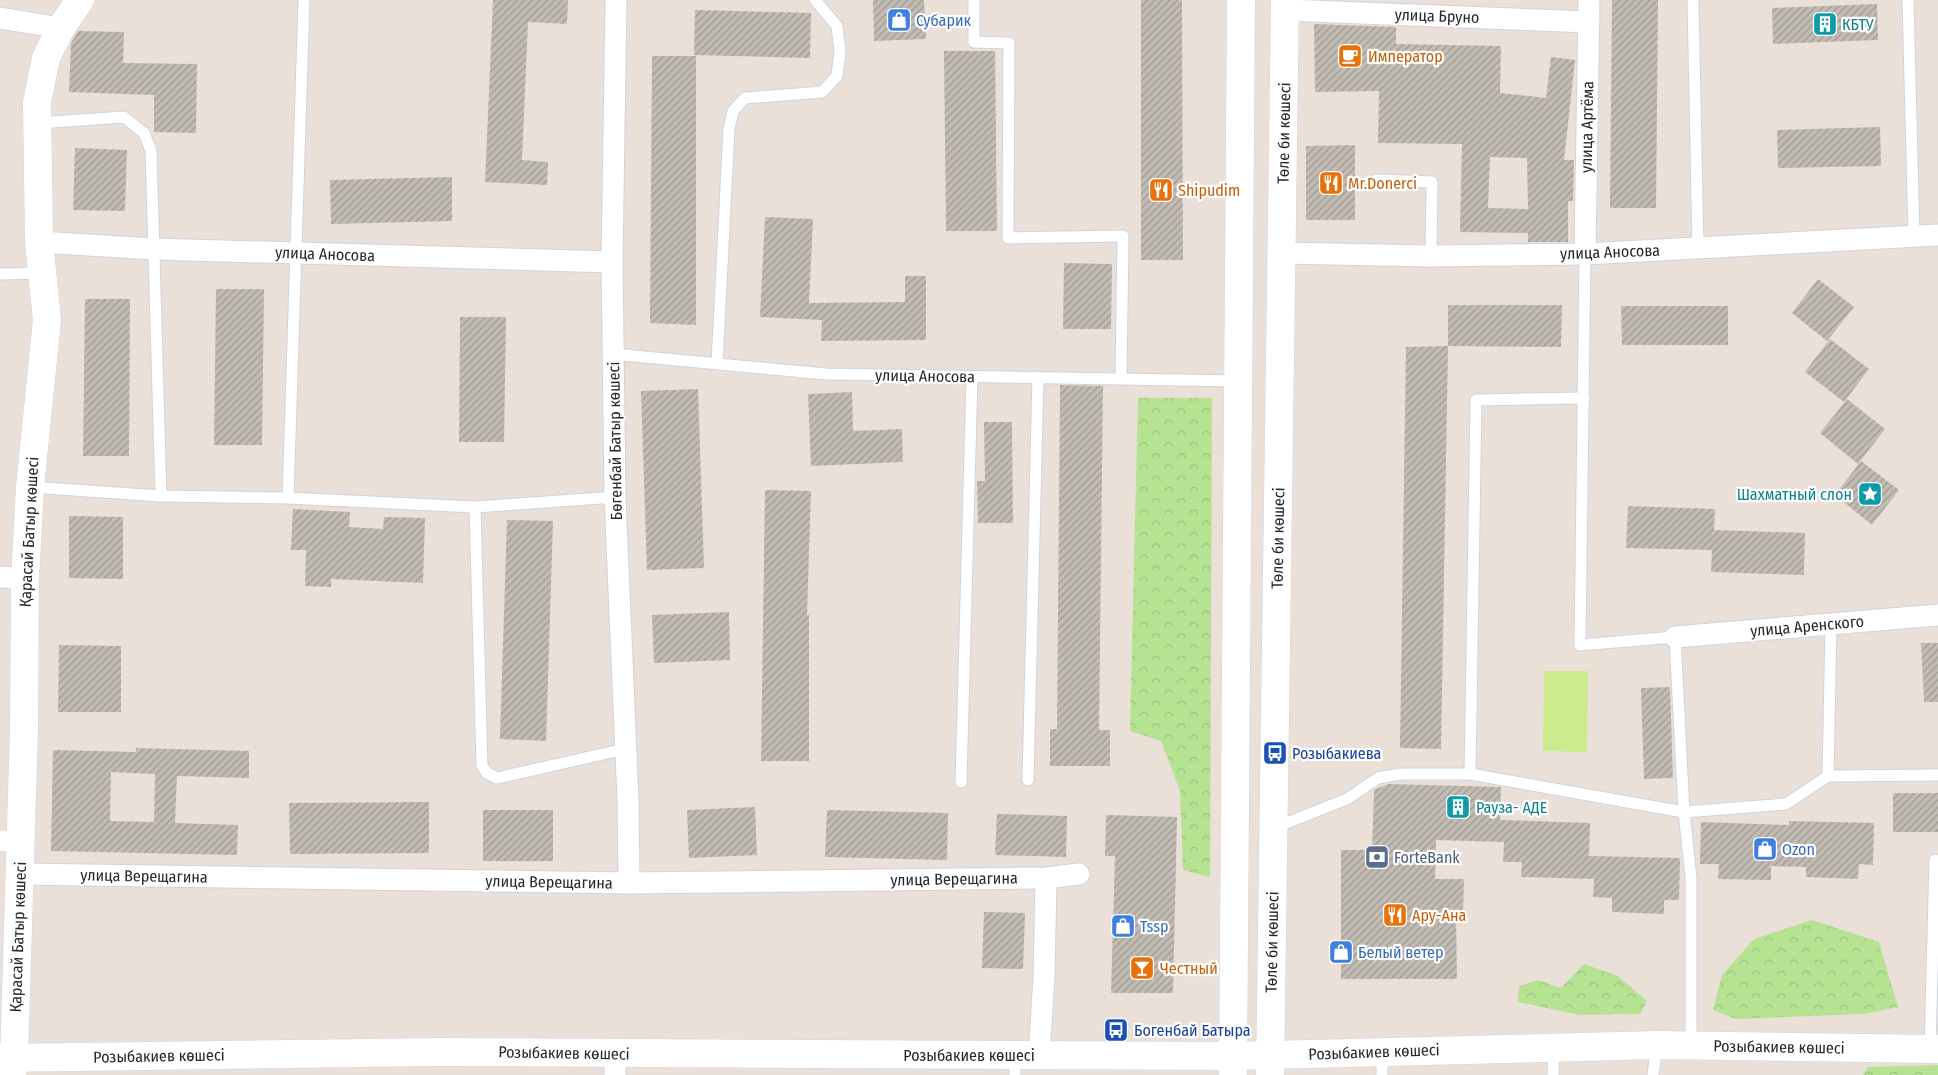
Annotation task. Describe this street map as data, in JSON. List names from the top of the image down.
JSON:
{
  "streets": {
    "main road": ["Төле би көшесі", "Қарасай Батыр көшесі", "Розыбакиев көшесі"],
    "street": [
      "улица Бруно",
      "улица Артёма",
      "улица Аносова",
      "Бөгенбай Батыр көшесі",
      "улица Аренского",
      "улица Верещагина"
    ]
  },
  "crossings": [
    ["улица Бруно", "улица Артёма"],
    ["улица Бруно", "Төле би көшесі"],
    ["улица Артёма", "улица Аносова"],
    ["Төле би көшесі", "улица Аносова"],
    ["Төле би көшесі", "Розыбакиев көшесі"],
    ["улица Аносова", "Бөгенбай Батыр көшесі"],
    ["улица Аносова", "Қарасай Батыр көшесі"],
    ["Бөгенбай Батыр көшесі", "улица Верещагина"],
    ["Қарасай Батыр көшесі", "улица Верещагина"],
    ["Қарасай Батыр көшесі", "Розыбакиев көшесі"]
  ],
  "places": {
    "shop": [
      "Субарик",
      "Ozon",
      "Tssp",
      "Белый ветер"
    ],
    "building": ["КБТУ", "Рауза- АДЕ"],
    "cafe": ["Император"],
    "restaurant": ["Mr.Donerci", "Shipudim", "Ару-Ана"],
    "place": ["Шахматный слон"],
    "bus stop": ["Розыбакиева", "Богенбай Батыра"],
    "bank": ["ForteBank"],
    "bar": ["Честный"]
  }
}
